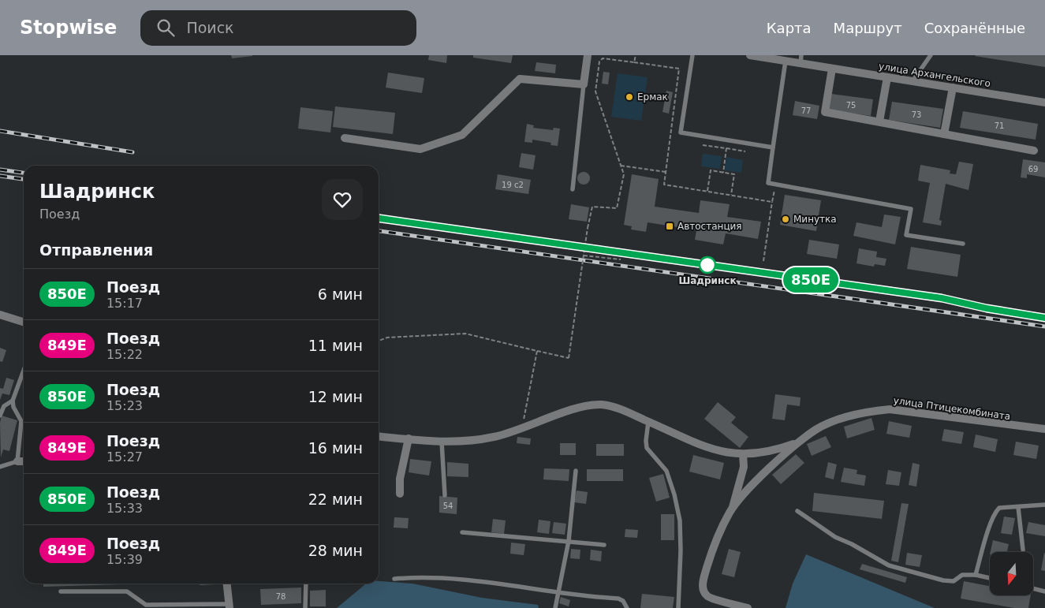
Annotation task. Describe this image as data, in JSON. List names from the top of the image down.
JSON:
{
  "streets": {
    "street": ["улица Архангельского", "улица Птицекомбината"]
  },
  "places": {
    "other": ["Ермак", "Минутка", "Шадринск"],
    "transit": ["Автостанция"]
  },
  "house_numbers": [
    "75",
    "77",
    "73",
    "71",
    "69",
    "19 с2",
    "54",
    "78"
  ],
  "north": "bottom",
  "page": {
    "header": "Stopwise",
    "search": "Поиск",
    "nav": ["Карта", "Маршрут", "Сохранённые"],
    "on_map": "850Е",
    "heading": [
      ["Шадринск", "Поезд"],
      "Отправления"
    ],
    "list": [
      {
        "mark": "850Е",
        "name": "Поезд",
        "note": "15:17",
        "value": "6 мин"
      },
      {
        "mark": "849Е",
        "name": "Поезд",
        "note": "15:22",
        "value": "11 мин"
      },
      {
        "mark": "850Е",
        "name": "Поезд",
        "note": "15:23",
        "value": "12 мин"
      },
      {
        "mark": "849Е",
        "name": "Поезд",
        "note": "15:27",
        "value": "16 мин"
      },
      {
        "mark": "850Е",
        "name": "Поезд",
        "note": "15:33",
        "value": "22 мин"
      },
      {
        "mark": "849Е",
        "name": "Поезд",
        "note": "15:39",
        "value": "28 мин"
      }
    ]
  }
}
